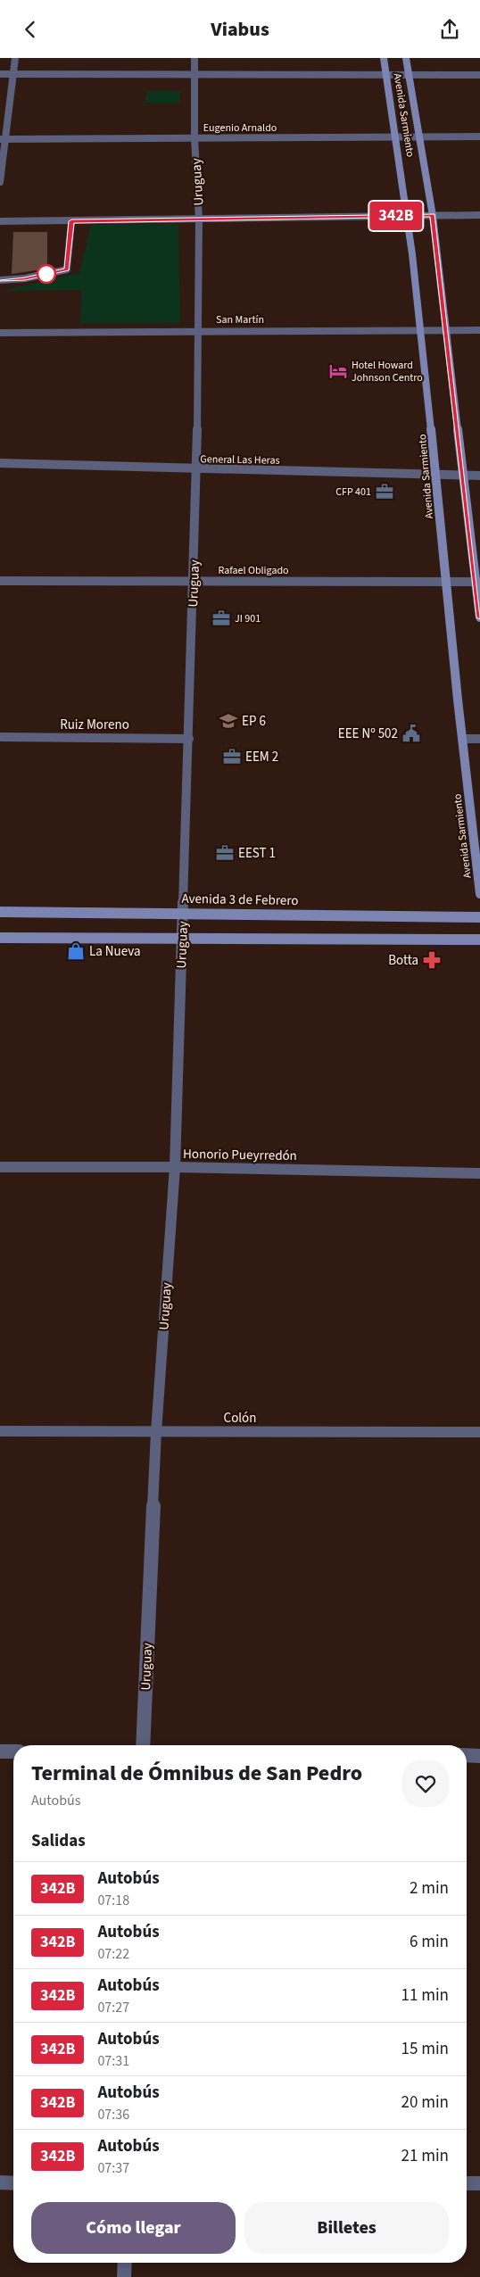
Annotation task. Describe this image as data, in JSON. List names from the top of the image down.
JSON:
{
  "streets": {
    "main road": ["Avenida Sarmiento", "Avenida 3 de Febrero"],
    "street": [
      "Eugenio Arnaldo",
      "Uruguay",
      "San Martín",
      "General Las Heras",
      "Rafael Obligado",
      "Ruiz Moreno",
      "Honorio Pueyrredón",
      "Colón"
    ]
  },
  "crossings": [
    ["Avenida Sarmiento", "Eugenio Arnaldo"],
    ["Avenida Sarmiento", "San Martín"],
    ["Avenida Sarmiento", "General Las Heras"],
    ["Avenida Sarmiento", "Rafael Obligado"],
    ["Eugenio Arnaldo", "Uruguay"],
    ["Uruguay", "San Martín"],
    ["Uruguay", "General Las Heras"],
    ["Uruguay", "Rafael Obligado"],
    ["Uruguay", "Ruiz Moreno"],
    ["Uruguay", "Avenida 3 de Febrero"],
    ["Uruguay", "Honorio Pueyrredón"],
    ["Uruguay", "Colón"]
  ],
  "places": {
    "hotel": ["Hotel Howard Johnson Centro"],
    "office": [
      "CFP 401",
      "JI 901",
      "EEM 2",
      "EEST 1"
    ],
    "school or university": ["EP 6"],
    "public building": ["EEE Nº 502"],
    "shop": ["La Nueva"],
    "pharmacy": ["Botta"]
  },
  "lines": ["bus line 342B"],
  "page": {
    "header": "Viabus",
    "on_map": "342B",
    "heading": [
      ["Terminal de Ómnibus de San Pedro", "Autobús"],
      "Salidas"
    ],
    "list": [
      {
        "mark": "342B",
        "name": "Autobús",
        "note": "07:18",
        "value": "2 min"
      },
      {
        "mark": "342B",
        "name": "Autobús",
        "note": "07:22",
        "value": "6 min"
      },
      {
        "mark": "342B",
        "name": "Autobús",
        "note": "07:27",
        "value": "11 min"
      },
      {
        "mark": "342B",
        "name": "Autobús",
        "note": "07:31",
        "value": "15 min"
      },
      {
        "mark": "342B",
        "name": "Autobús",
        "note": "07:36",
        "value": "20 min"
      },
      {
        "mark": "342B",
        "name": "Autobús",
        "note": "07:37",
        "value": "21 min"
      }
    ],
    "buttons": ["Cómo llegar", "Billetes"]
  }
}
